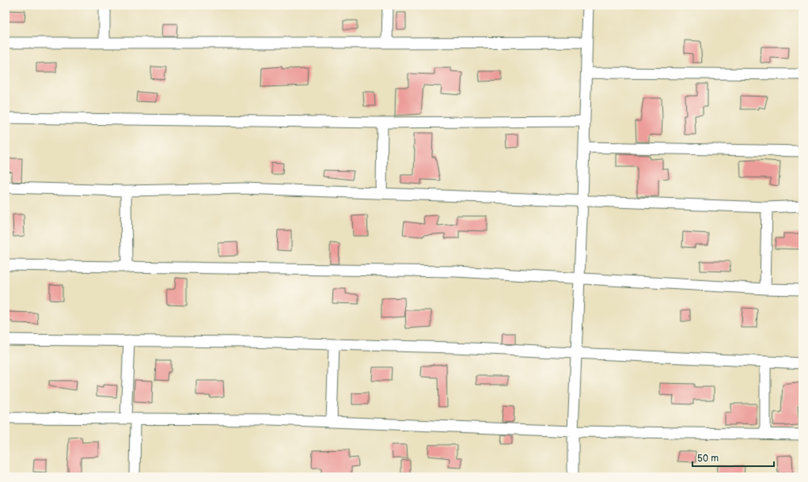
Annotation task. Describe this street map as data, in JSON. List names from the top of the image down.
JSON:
{
  "scale_bar": "50 m"
}
